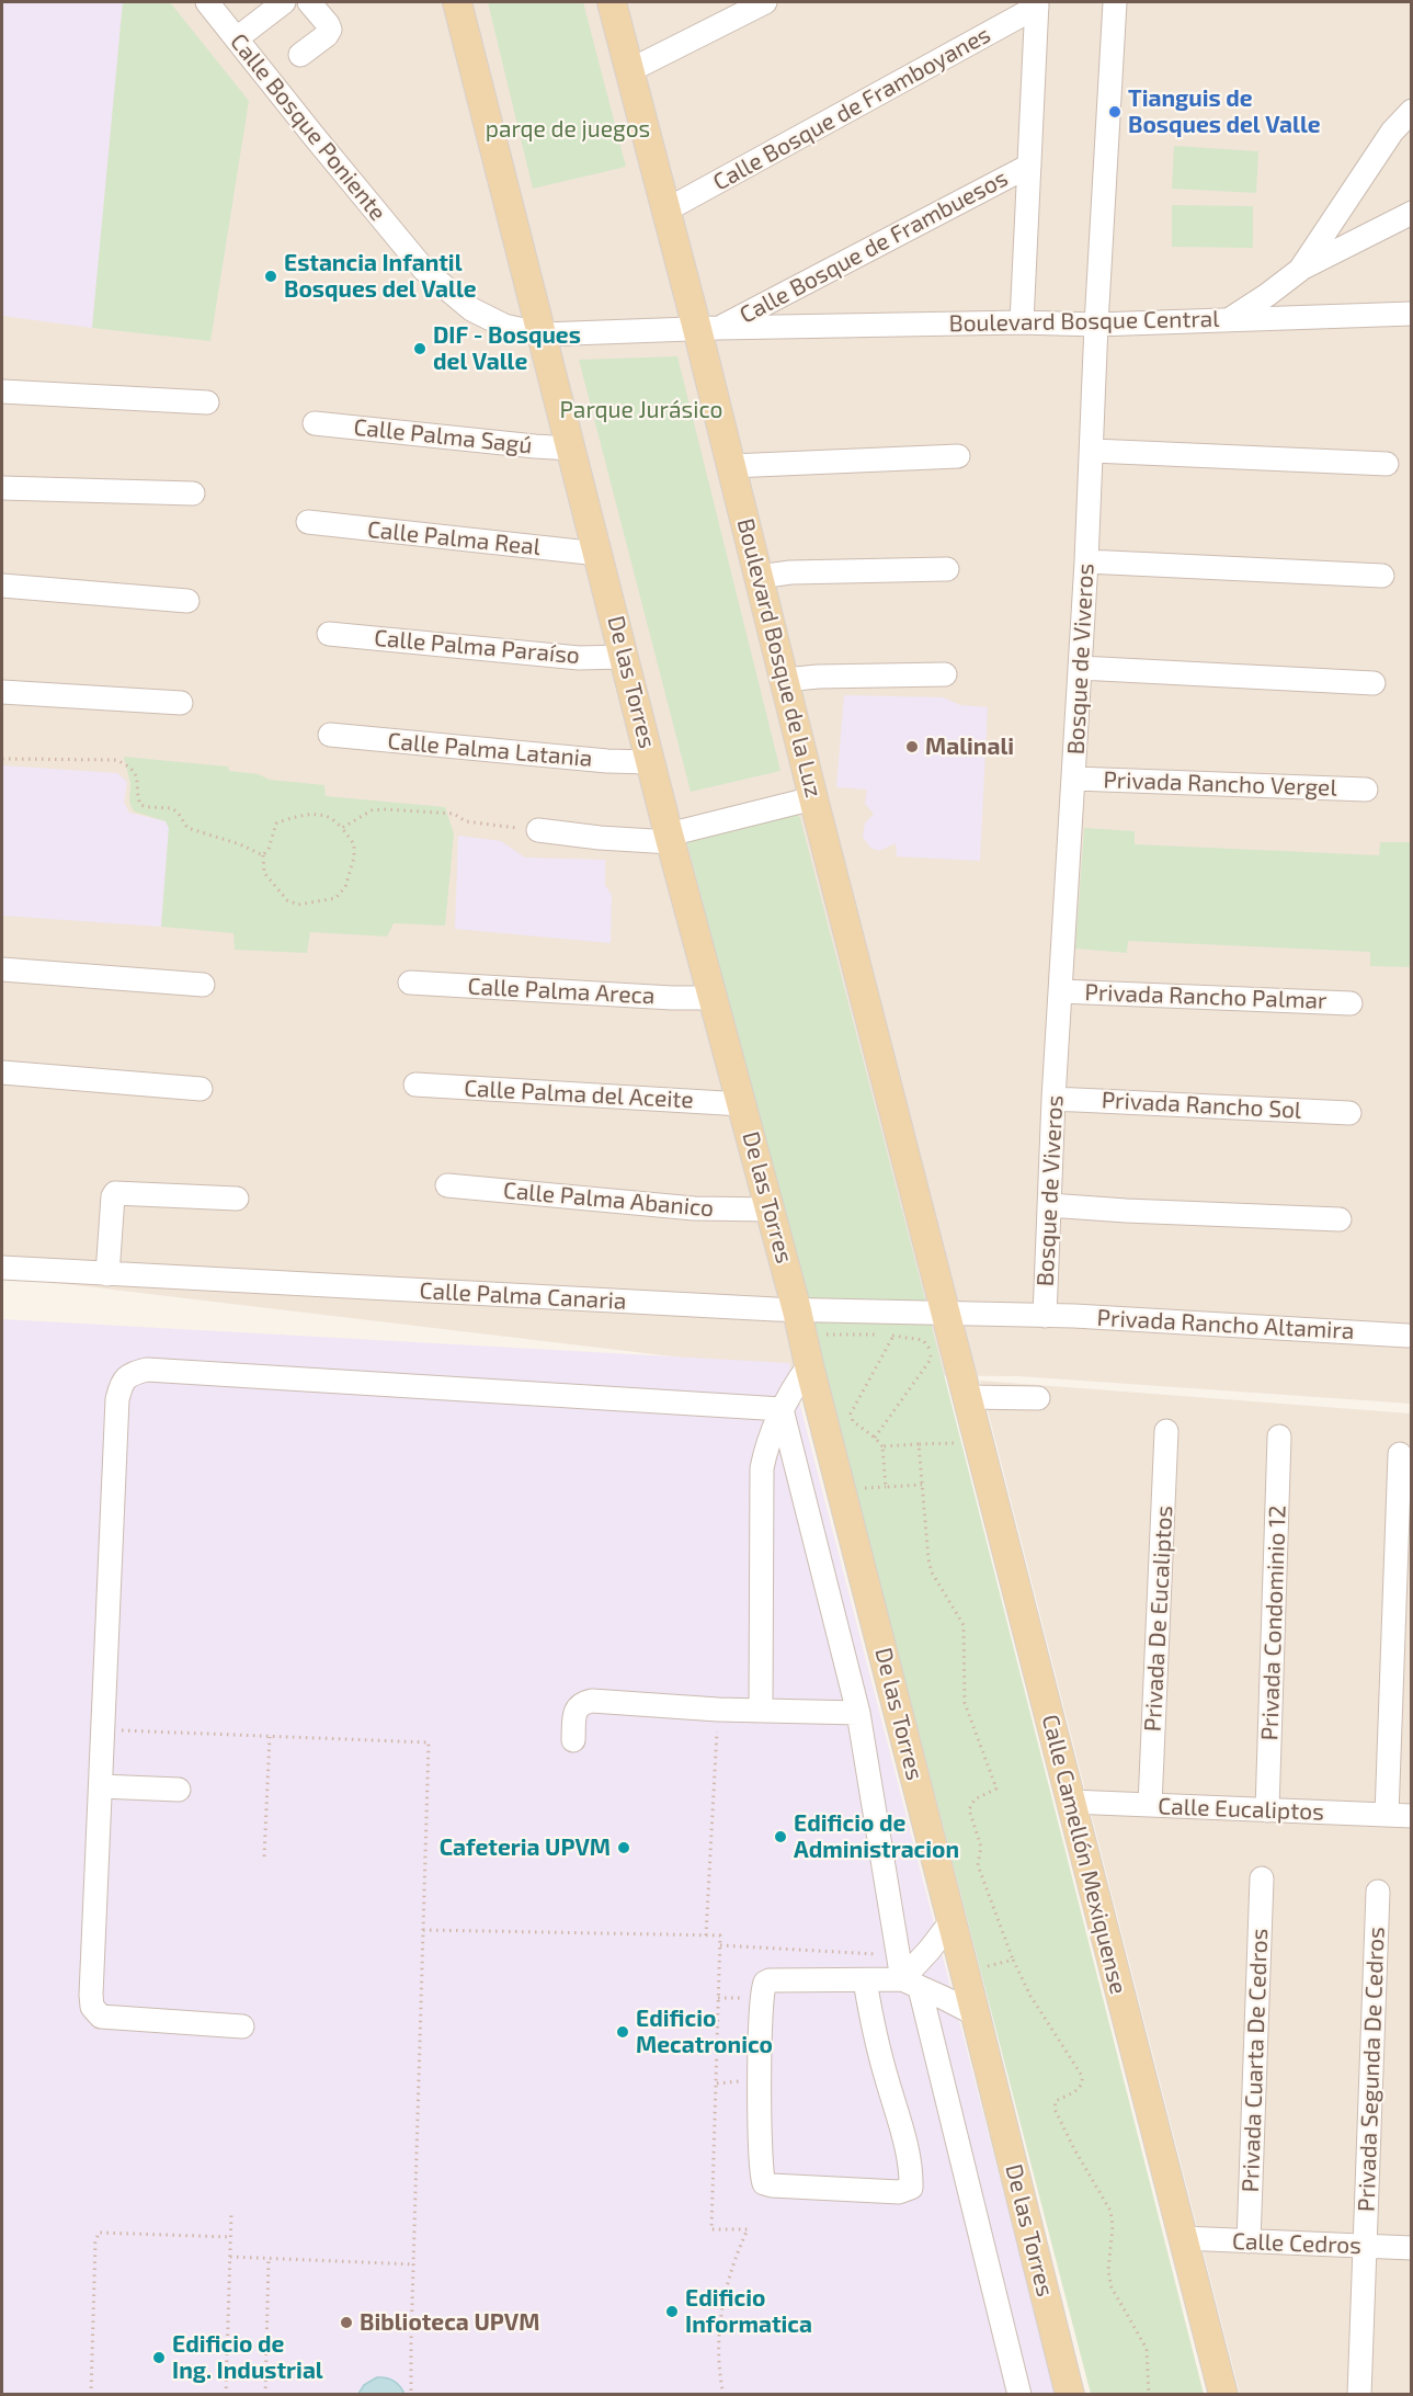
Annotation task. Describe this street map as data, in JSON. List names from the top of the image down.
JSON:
{
  "streets": {
    "main road": ["Boulevard Bosque de la Luz", "De las Torres", "Calle Camellón Mexiquense"],
    "street": [
      "Calle Bosque de Framboyanes",
      "Calle Bosque Poniente",
      "Calle Bosque de Frambuesos",
      "Boulevard Bosque Central",
      "Calle Palma Sagú",
      "Calle Palma Real",
      "Calle Palma Paraíso",
      "Bosque de Viveros",
      "Calle Palma Latania",
      "Privada Rancho Vergel",
      "Calle Palma Areca",
      "Privada Rancho Palmar",
      "Calle Palma del Aceite",
      "Privada Rancho Sol",
      "Calle Palma Abanico",
      "Calle Palma Canaria",
      "Privada Rancho Altamira",
      "Privada De Eucaliptos",
      "Privada Condominio 12",
      "Calle Eucaliptos",
      "Privada Cuarta De Cedros",
      "Privada Segunda De Cedros",
      "Calle Cedros"
    ]
  },
  "crossings": [
    ["Calle Bosque de Framboyanes", "Boulevard Bosque de la Luz"],
    ["Calle Bosque Poniente", "Calle Bosque de Frambuesos"],
    ["Calle Bosque Poniente", "Boulevard Bosque Central"],
    ["Calle Bosque Poniente", "Boulevard Bosque de la Luz"],
    ["Calle Bosque Poniente", "De las Torres"],
    ["Calle Bosque de Frambuesos", "Boulevard Bosque Central"],
    ["Calle Bosque de Frambuesos", "Boulevard Bosque de la Luz"],
    ["Boulevard Bosque Central", "Boulevard Bosque de la Luz"],
    ["Boulevard Bosque Central", "Bosque de Viveros"],
    ["Calle Palma Sagú", "De las Torres"],
    ["Calle Palma Real", "De las Torres"],
    ["Calle Palma Paraíso", "De las Torres"],
    ["Boulevard Bosque de la Luz", "Calle Palma Canaria"],
    ["Boulevard Bosque de la Luz", "Calle Camellón Mexiquense"],
    ["Bosque de Viveros", "Privada Rancho Vergel"],
    ["Bosque de Viveros", "Privada Rancho Palmar"],
    ["Bosque de Viveros", "Privada Rancho Sol"],
    ["Bosque de Viveros", "Calle Palma Canaria"],
    ["Bosque de Viveros", "Privada Rancho Altamira"],
    ["De las Torres", "Calle Palma Latania"],
    ["De las Torres", "Calle Palma Areca"],
    ["De las Torres", "Calle Palma del Aceite"],
    ["De las Torres", "Calle Palma Abanico"],
    ["De las Torres", "Calle Palma Canaria"],
    ["Calle Palma Canaria", "Privada Rancho Altamira"],
    ["Calle Palma Canaria", "Calle Camellón Mexiquense"],
    ["Privada De Eucaliptos", "Calle Eucaliptos"],
    ["Privada Condominio 12", "Calle Eucaliptos"],
    ["Calle Eucaliptos", "Calle Camellón Mexiquense"],
    ["Calle Camellón Mexiquense", "Calle Cedros"],
    ["Privada Cuarta De Cedros", "Calle Cedros"],
    ["Privada Segunda De Cedros", "Calle Cedros"]
  ],
  "parks": ["parqe de juegos", "Parque Jurásico"],
  "places": [
    "Tianguis de Bosques del Valle",
    "Estancia Infantil Bosques del Valle",
    "DIF - Bosques del Valle",
    "Malinali",
    "Edificio de Administracion",
    "Cafeteria UPVM",
    "Edificio Mecatronico",
    "Edificio Informatica",
    "Biblioteca UPVM",
    "Edificio de Ing. Industrial"
  ]
}
